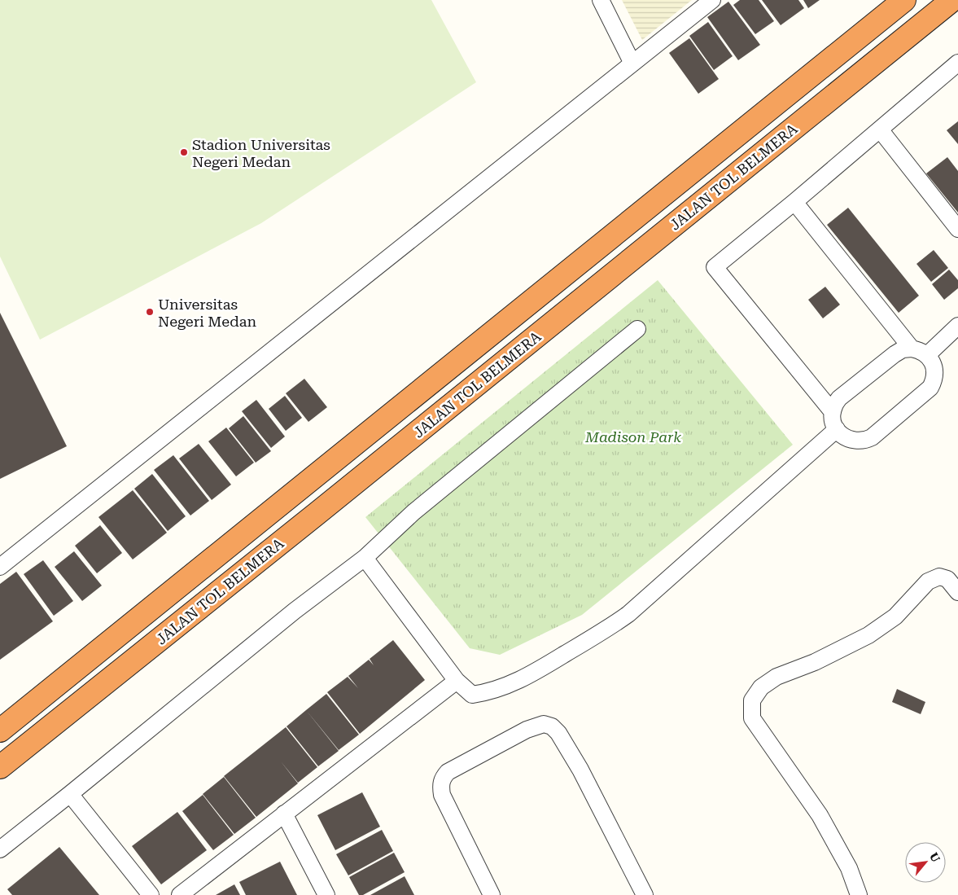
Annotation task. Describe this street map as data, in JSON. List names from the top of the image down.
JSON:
{
  "streets": {
    "highway": ["JALAN TOL BELMERA"]
  },
  "parks": ["Madison Park"],
  "places": ["Stadion Universitas Negeri Medan", "Universitas Negeri Medan"],
  "north": "top right"
}
